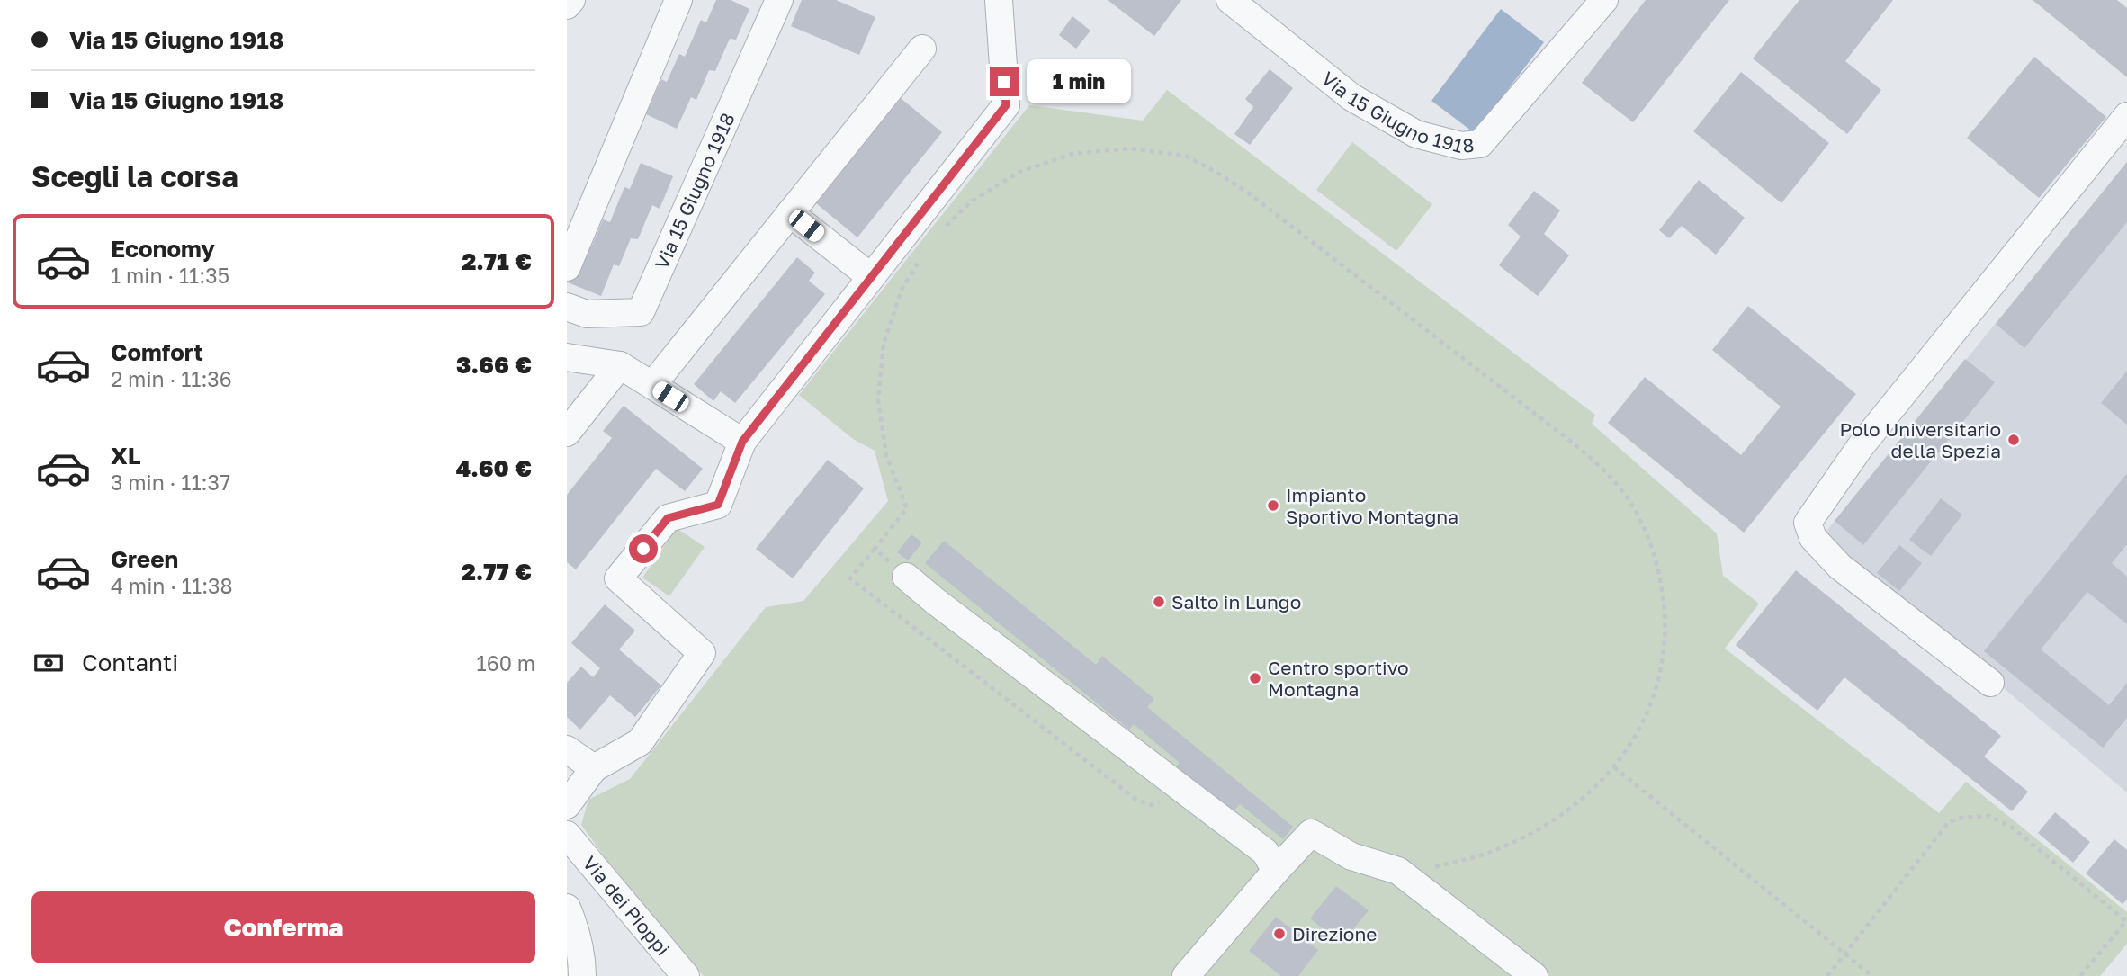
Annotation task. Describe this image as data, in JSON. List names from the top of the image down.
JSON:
{
  "streets": {
    "street": ["Via 15 Giugno 1918", "Via dei Pioppi"]
  },
  "places": [
    "Polo Universitario della Spezia",
    "Impianto Sportivo Montagna",
    "Salto in Lungo",
    "Centro sportivo Montagna",
    "Direzione"
  ],
  "page": {
    "banner": ["Via 15 Giugno 1918", "Via 15 Giugno 1918"],
    "bubble": "1 min",
    "heading": "Scegli la corsa",
    "list": [
      {
        "name": "Economy",
        "note": "1 min · 11:35",
        "value": "2.71 €"
      },
      {
        "name": "Comfort",
        "note": "2 min · 11:36",
        "value": "3.66 €"
      },
      {
        "name": "XL",
        "note": "3 min · 11:37",
        "value": "4.60 €"
      },
      {
        "name": "Green",
        "note": "4 min · 11:38",
        "value": "2.77 €"
      }
    ],
    "pay": ["Contanti", "160 m"],
    "buttons": "Conferma"
  }
}
